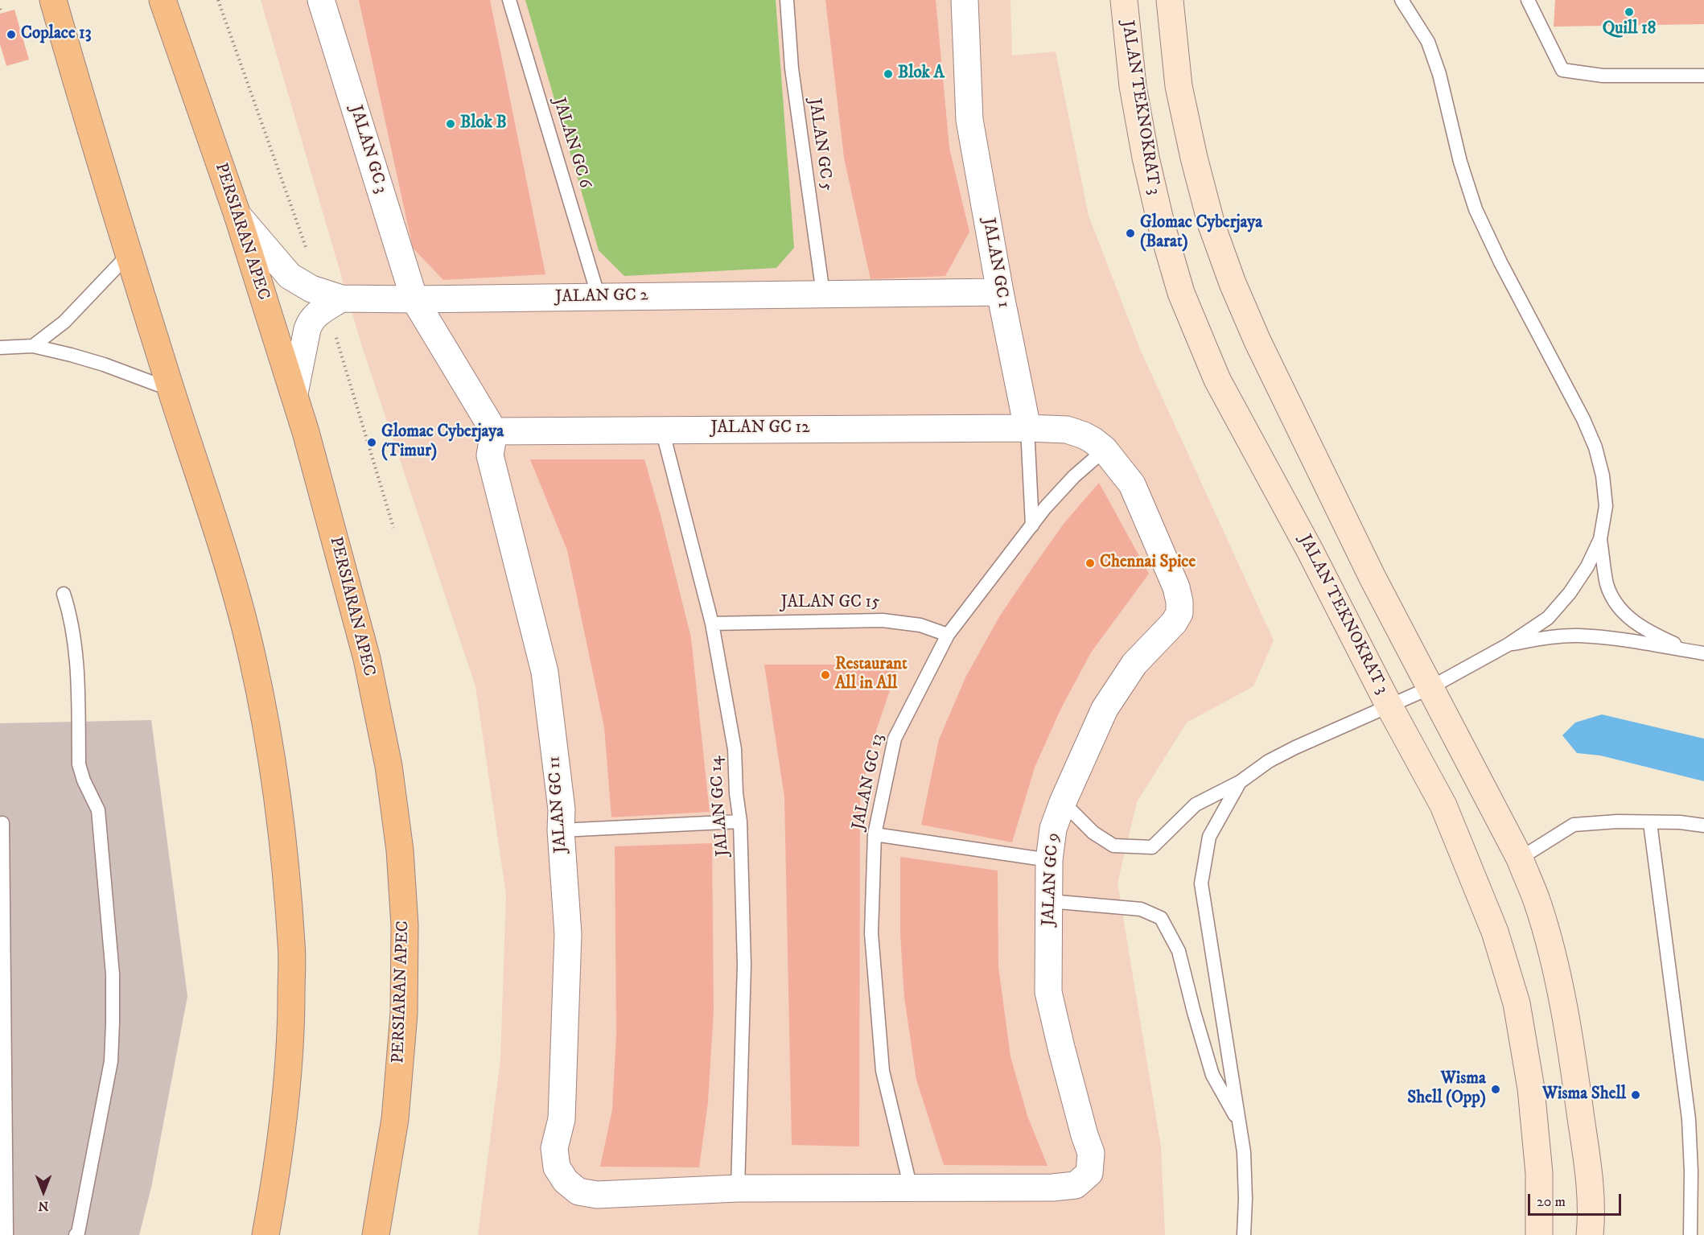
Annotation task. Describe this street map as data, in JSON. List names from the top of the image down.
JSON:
{
  "streets": {
    "main road": ["JALAN TEKNOKRAT 3", "PERSIARAN APEC"],
    "street": [
      "JALAN GC 3",
      "JALAN GC 1",
      "JALAN GC 2",
      "JALAN GC 12",
      "JALAN GC 11",
      "JALAN GC 9"
    ],
    "lane": [
      "JALAN GC 6",
      "JALAN GC 5",
      "JALAN GC 15",
      "JALAN GC 13",
      "JALAN GC 14"
    ]
  },
  "crossings": [
    ["JALAN GC 6", "JALAN GC 2"],
    ["JALAN GC 5", "JALAN GC 2"],
    ["JALAN GC 3", "JALAN GC 2"],
    ["JALAN GC 3", "JALAN GC 12"],
    ["JALAN GC 3", "JALAN GC 11"],
    ["PERSIARAN APEC", "JALAN GC 2"],
    ["JALAN GC 1", "JALAN GC 2"],
    ["JALAN GC 1", "JALAN GC 12"],
    ["JALAN GC 1", "JALAN GC 13"],
    ["JALAN GC 12", "JALAN GC 13"],
    ["JALAN GC 12", "JALAN GC 11"],
    ["JALAN GC 12", "JALAN GC 14"],
    ["JALAN GC 12", "JALAN GC 9"],
    ["JALAN GC 15", "JALAN GC 13"],
    ["JALAN GC 15", "JALAN GC 14"],
    ["JALAN GC 13", "JALAN GC 9"],
    ["JALAN GC 11", "JALAN GC 14"]
  ],
  "places": [
    "Quill 18",
    "Coplace 13",
    "Blok A",
    "Blok B",
    "Glomac Cyberjaya (Barat)",
    "Glomac Cyberjaya (Timur)",
    "Chennai Spice",
    "Restaurant All in All",
    "Wisma Shell (Opp)",
    "Wisma Shell"
  ],
  "scale_bar": "20 m",
  "north": "bottom"
}
